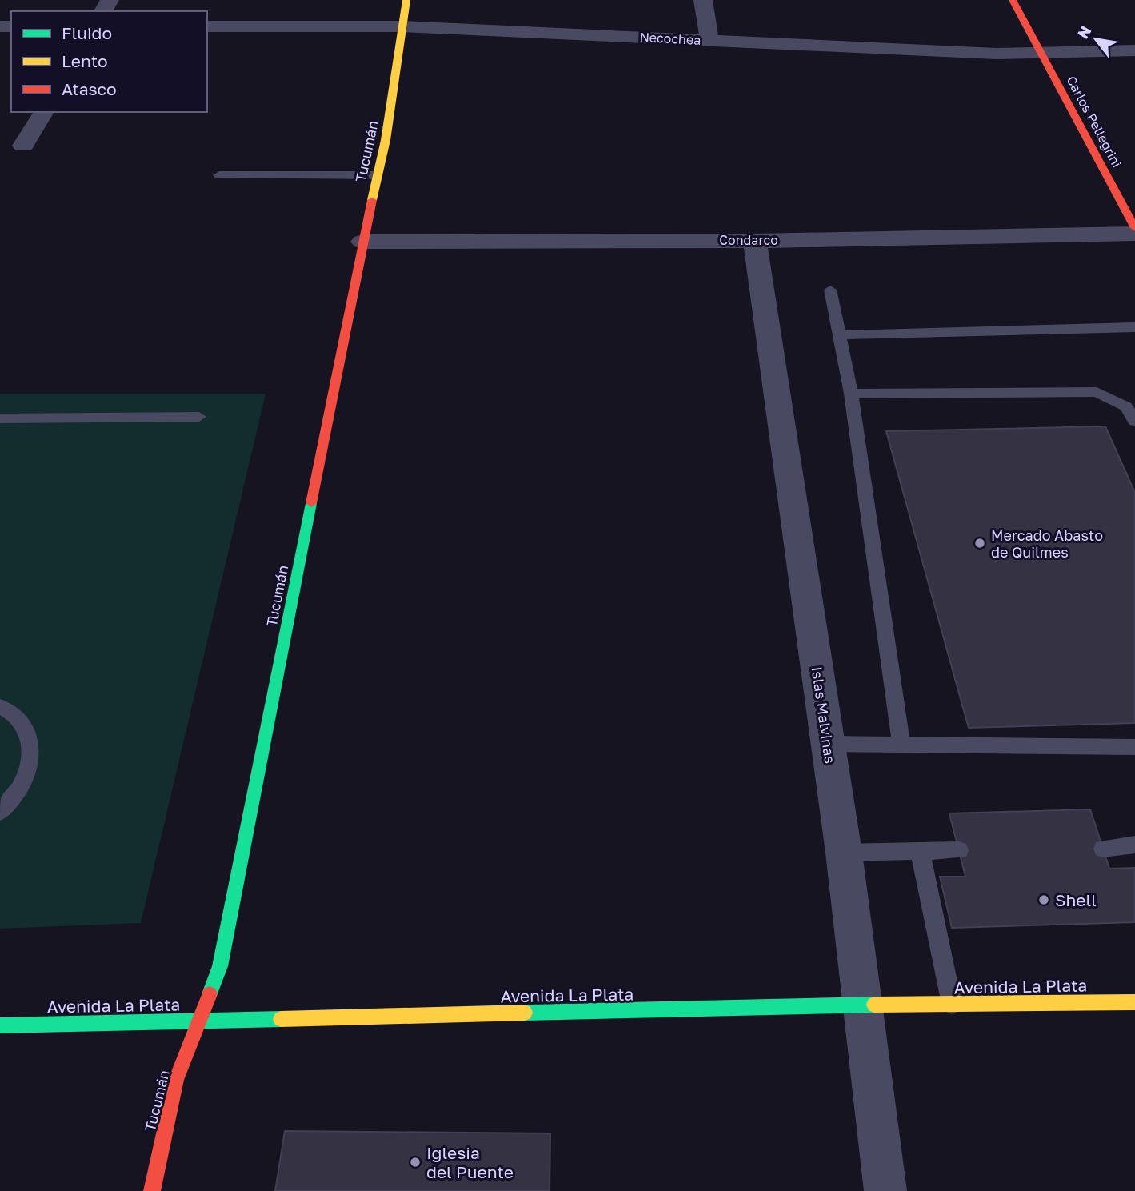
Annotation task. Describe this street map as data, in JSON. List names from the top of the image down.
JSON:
{
  "streets": {
    "street": [
      "Necochea",
      "Carlos Pellegrini",
      "Tucumán",
      "Condarco",
      "Islas Malvinas",
      "Avenida La Plata"
    ]
  },
  "crossings": [
    ["Necochea", "Carlos Pellegrini"],
    ["Necochea", "Tucumán"],
    ["Tucumán", "Condarco"],
    ["Tucumán", "Avenida La Plata"],
    ["Condarco", "Islas Malvinas"],
    ["Islas Malvinas", "Avenida La Plata"]
  ],
  "places": ["Mercado Abasto de Quilmes", "Shell", "Iglesia del Puente"],
  "legend": ["Fluido", "Lento", "Atasco"],
  "north": "top left"
}
